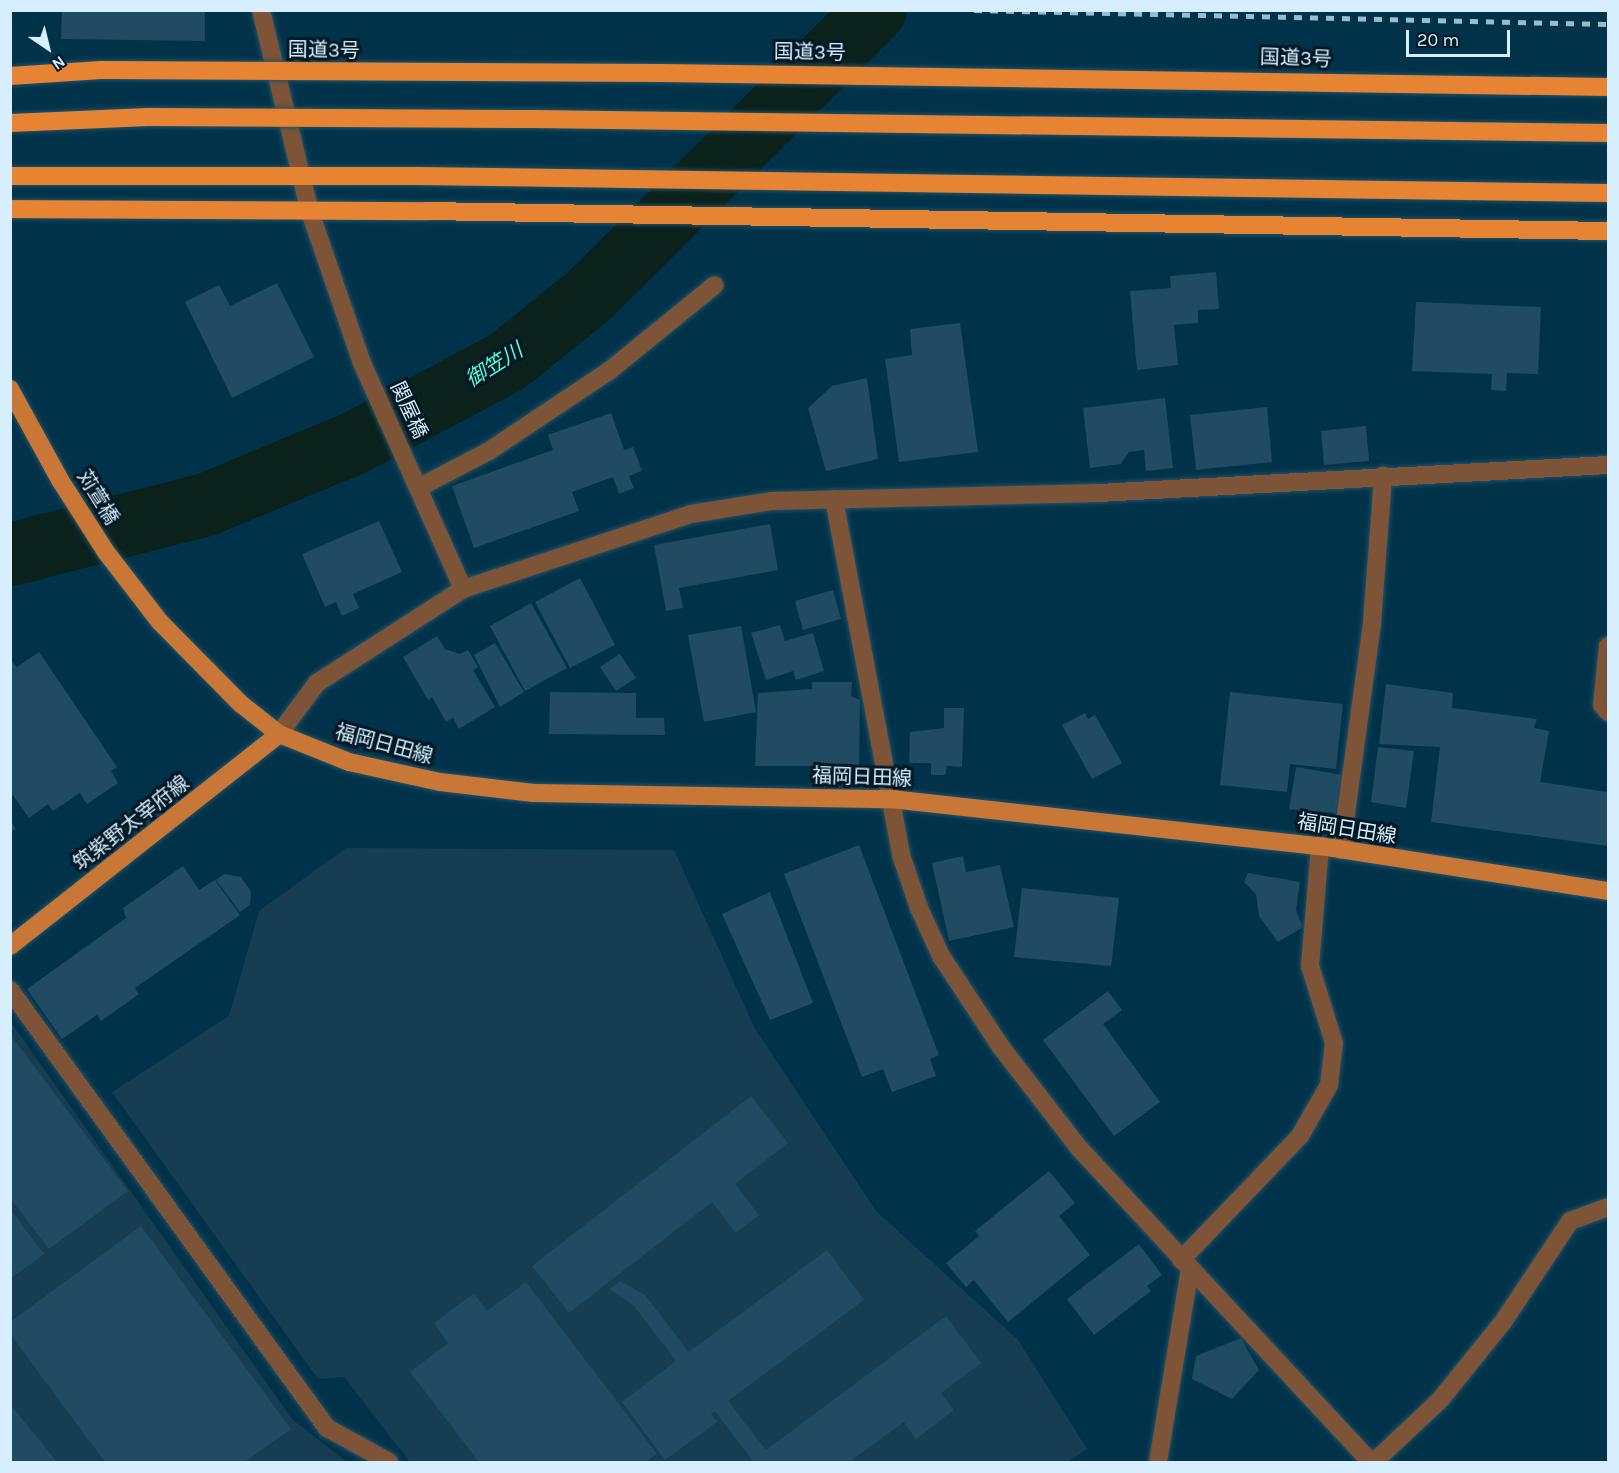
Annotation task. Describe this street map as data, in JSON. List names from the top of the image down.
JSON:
{
  "streets": {
    "highway": ["国道3号"],
    "main road": ["苅萱橋", "福岡日田線", "筑紫野太宰府線"],
    "street": ["関屋橋"]
  },
  "crossings": [
    ["苅萱橋", "福岡日田線"],
    ["福岡日田線", "筑紫野太宰府線"]
  ],
  "water": ["御笠川"],
  "scale_bar": "20 m",
  "north": "bottom right"
}
